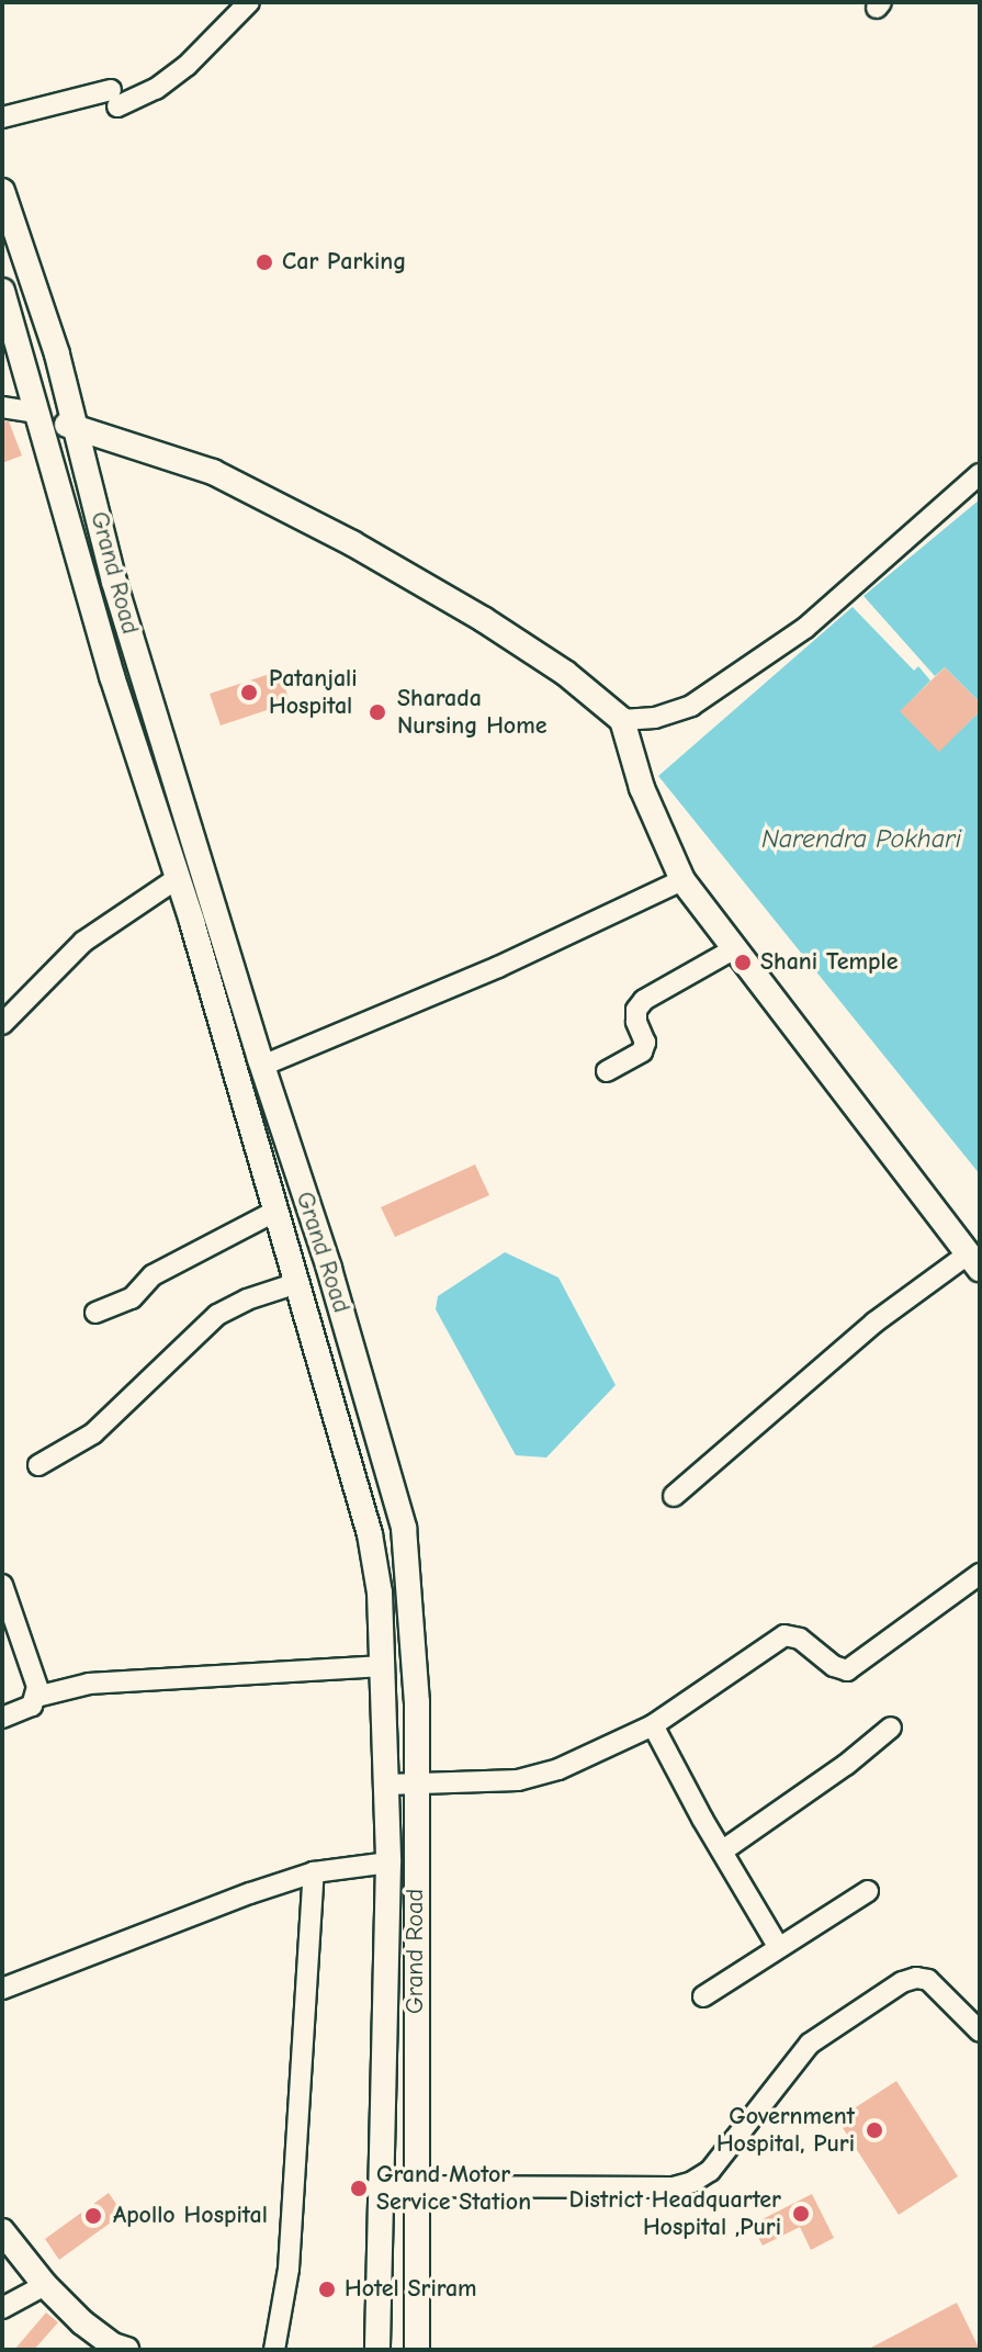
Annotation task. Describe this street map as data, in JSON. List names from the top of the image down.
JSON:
{
  "streets": {
    "main road": ["Grand Road"]
  },
  "water": ["Narendra Pokhari"],
  "places": [
    "Car Parking",
    "Patanjali Hospital",
    "Sharada Nursing Home",
    "Shani Temple",
    "Government Hospital, Puri",
    "Grand Motor Service Station",
    "District Headquarter Hospital ,Puri",
    "Apollo Hospital",
    "Hotel Sriram"
  ]
}
